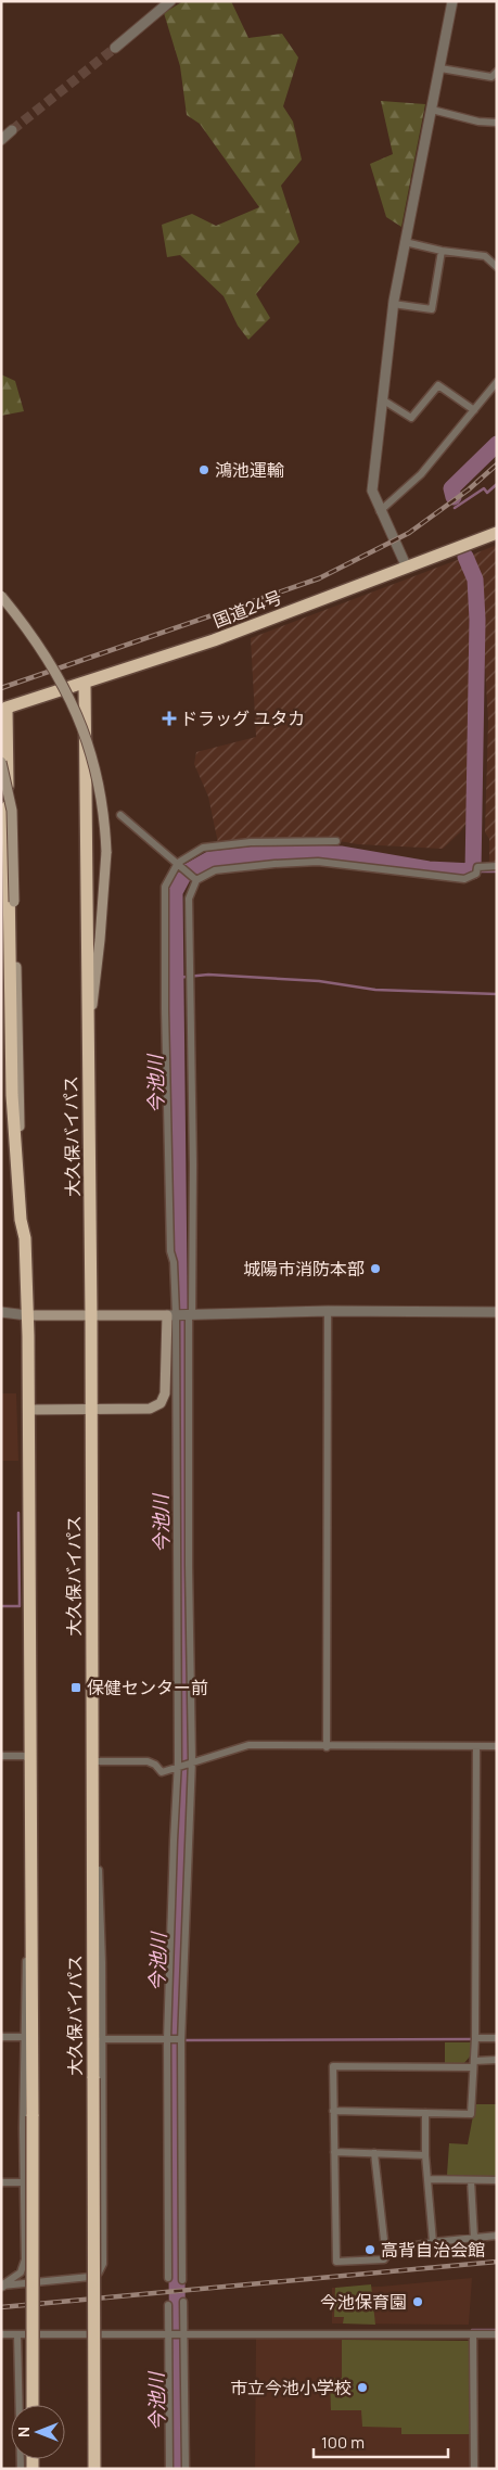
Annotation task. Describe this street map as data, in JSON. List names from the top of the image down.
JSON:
{
  "streets": {
    "highway": ["国道24号", "大久保バイパス"]
  },
  "crossings": [
    ["国道24号", "大久保バイパス"]
  ],
  "water": ["今池川"],
  "places": {
    "other": [
      "鴻池運輸",
      "城陽市消防本部",
      "高背自治会館",
      "今池保育園",
      "市立今池小学校"
    ],
    "health": ["ドラッグ ユタカ"],
    "transit": ["保健センター前"]
  },
  "scale_bar": "100 m",
  "north": "left"
}
